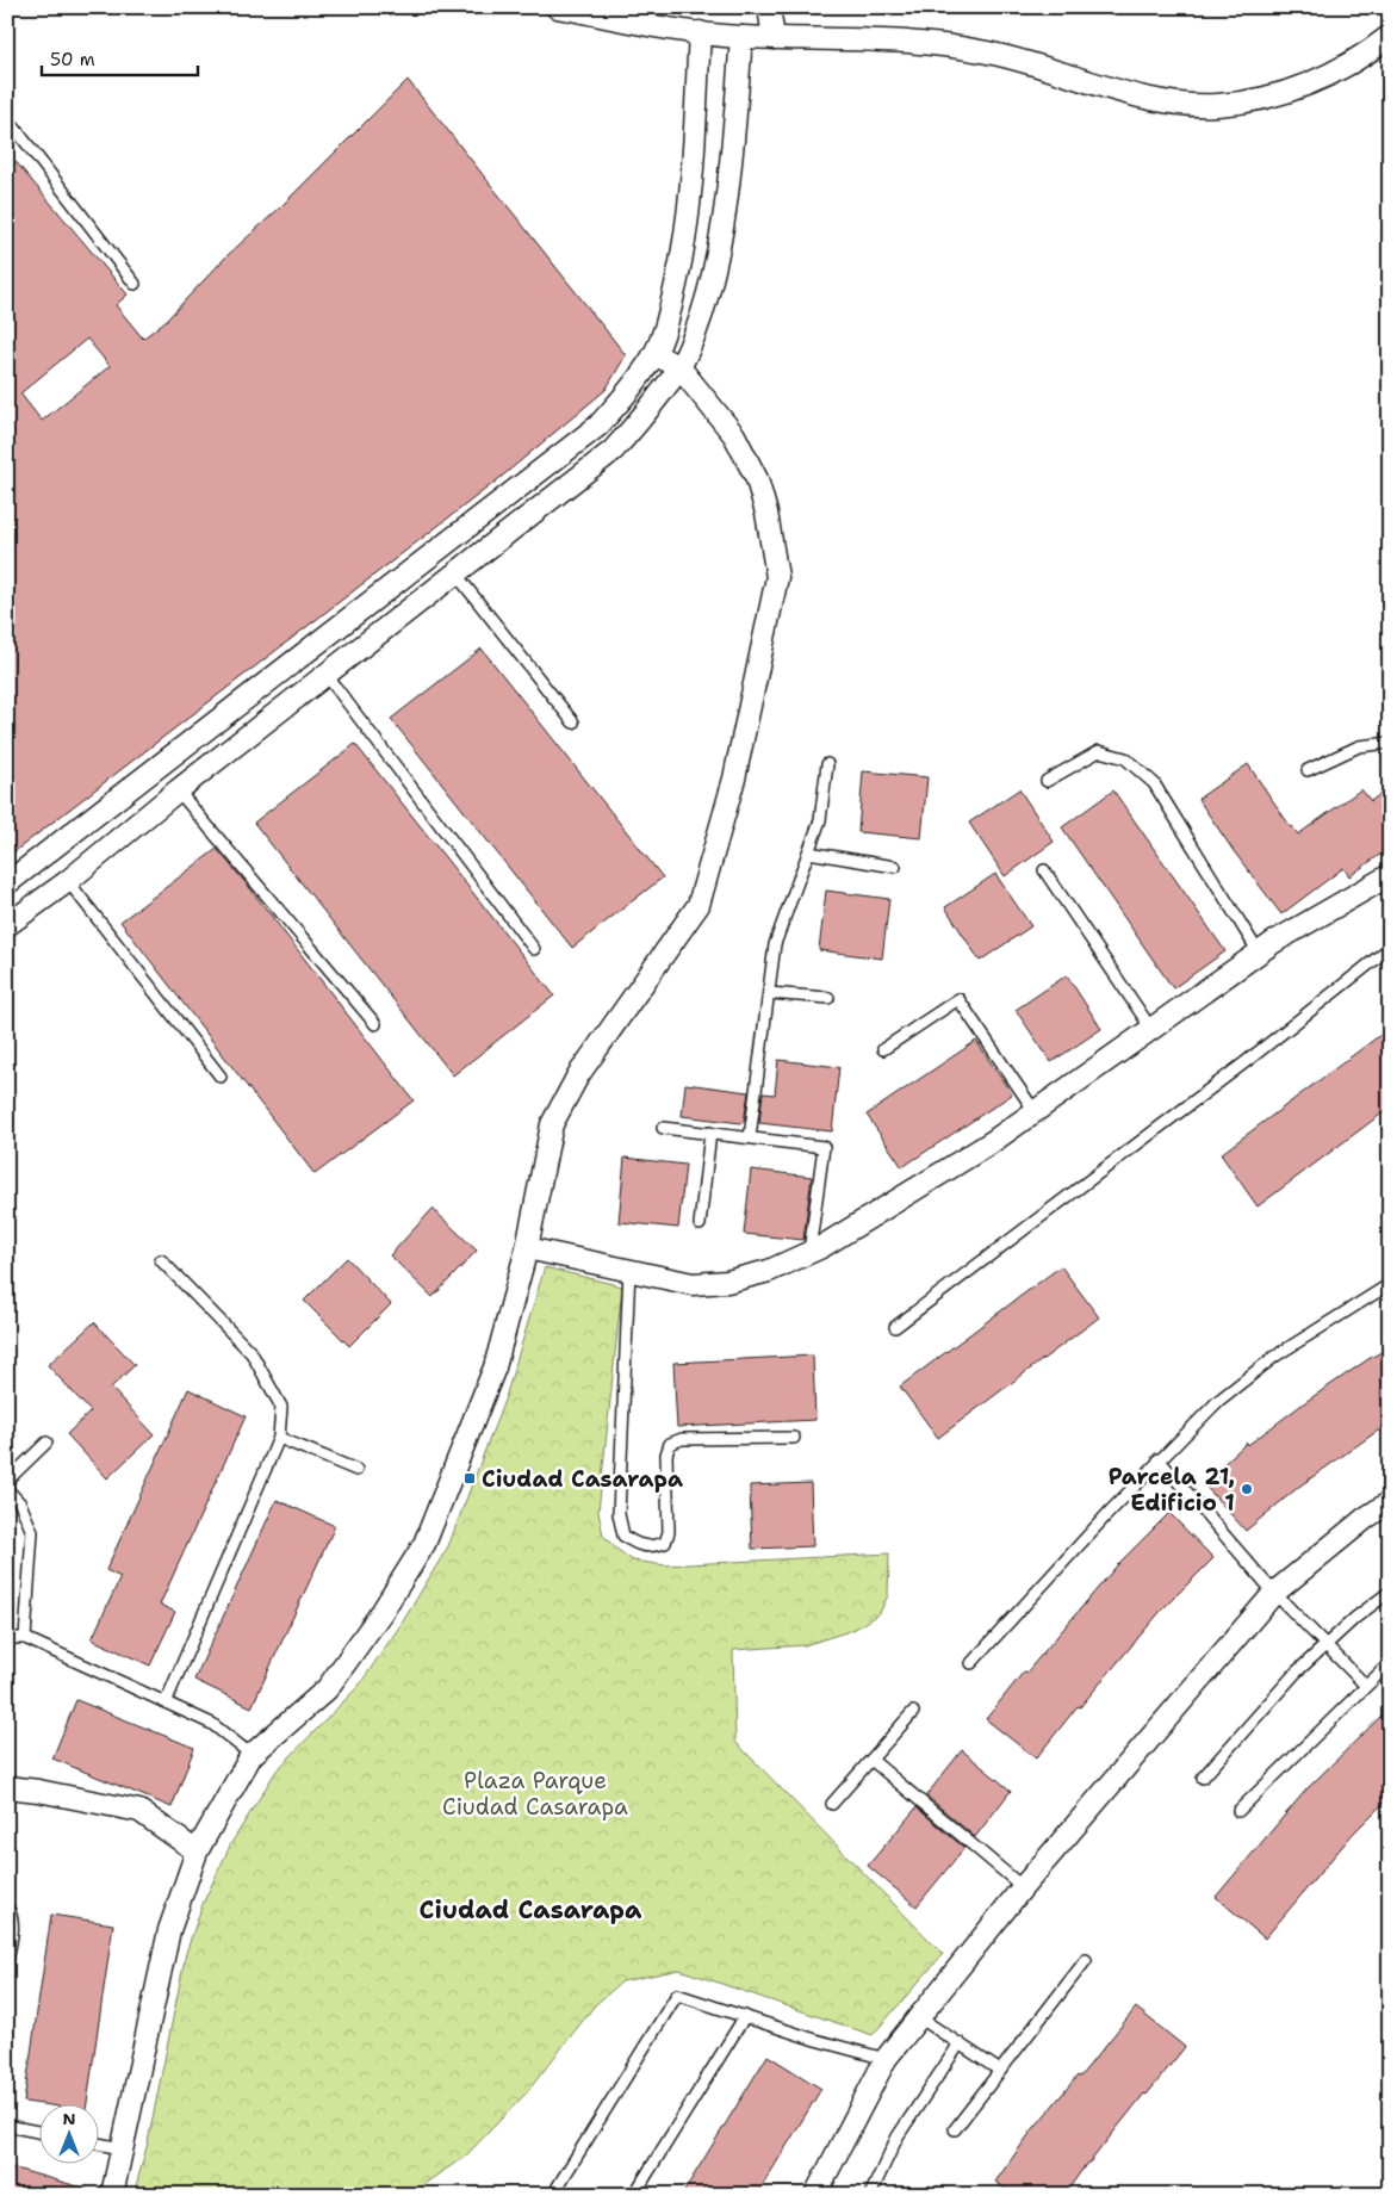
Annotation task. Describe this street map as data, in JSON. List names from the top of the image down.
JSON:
{
  "districts": ["Ciudad Casarapa"],
  "parks": ["Plaza Parque Ciudad Casarapa"],
  "places": {
    "transit": ["Ciudad Casarapa"],
    "other": ["Parcela 21, Edificio 1"]
  },
  "scale_bar": "50 m",
  "north": "top"
}
